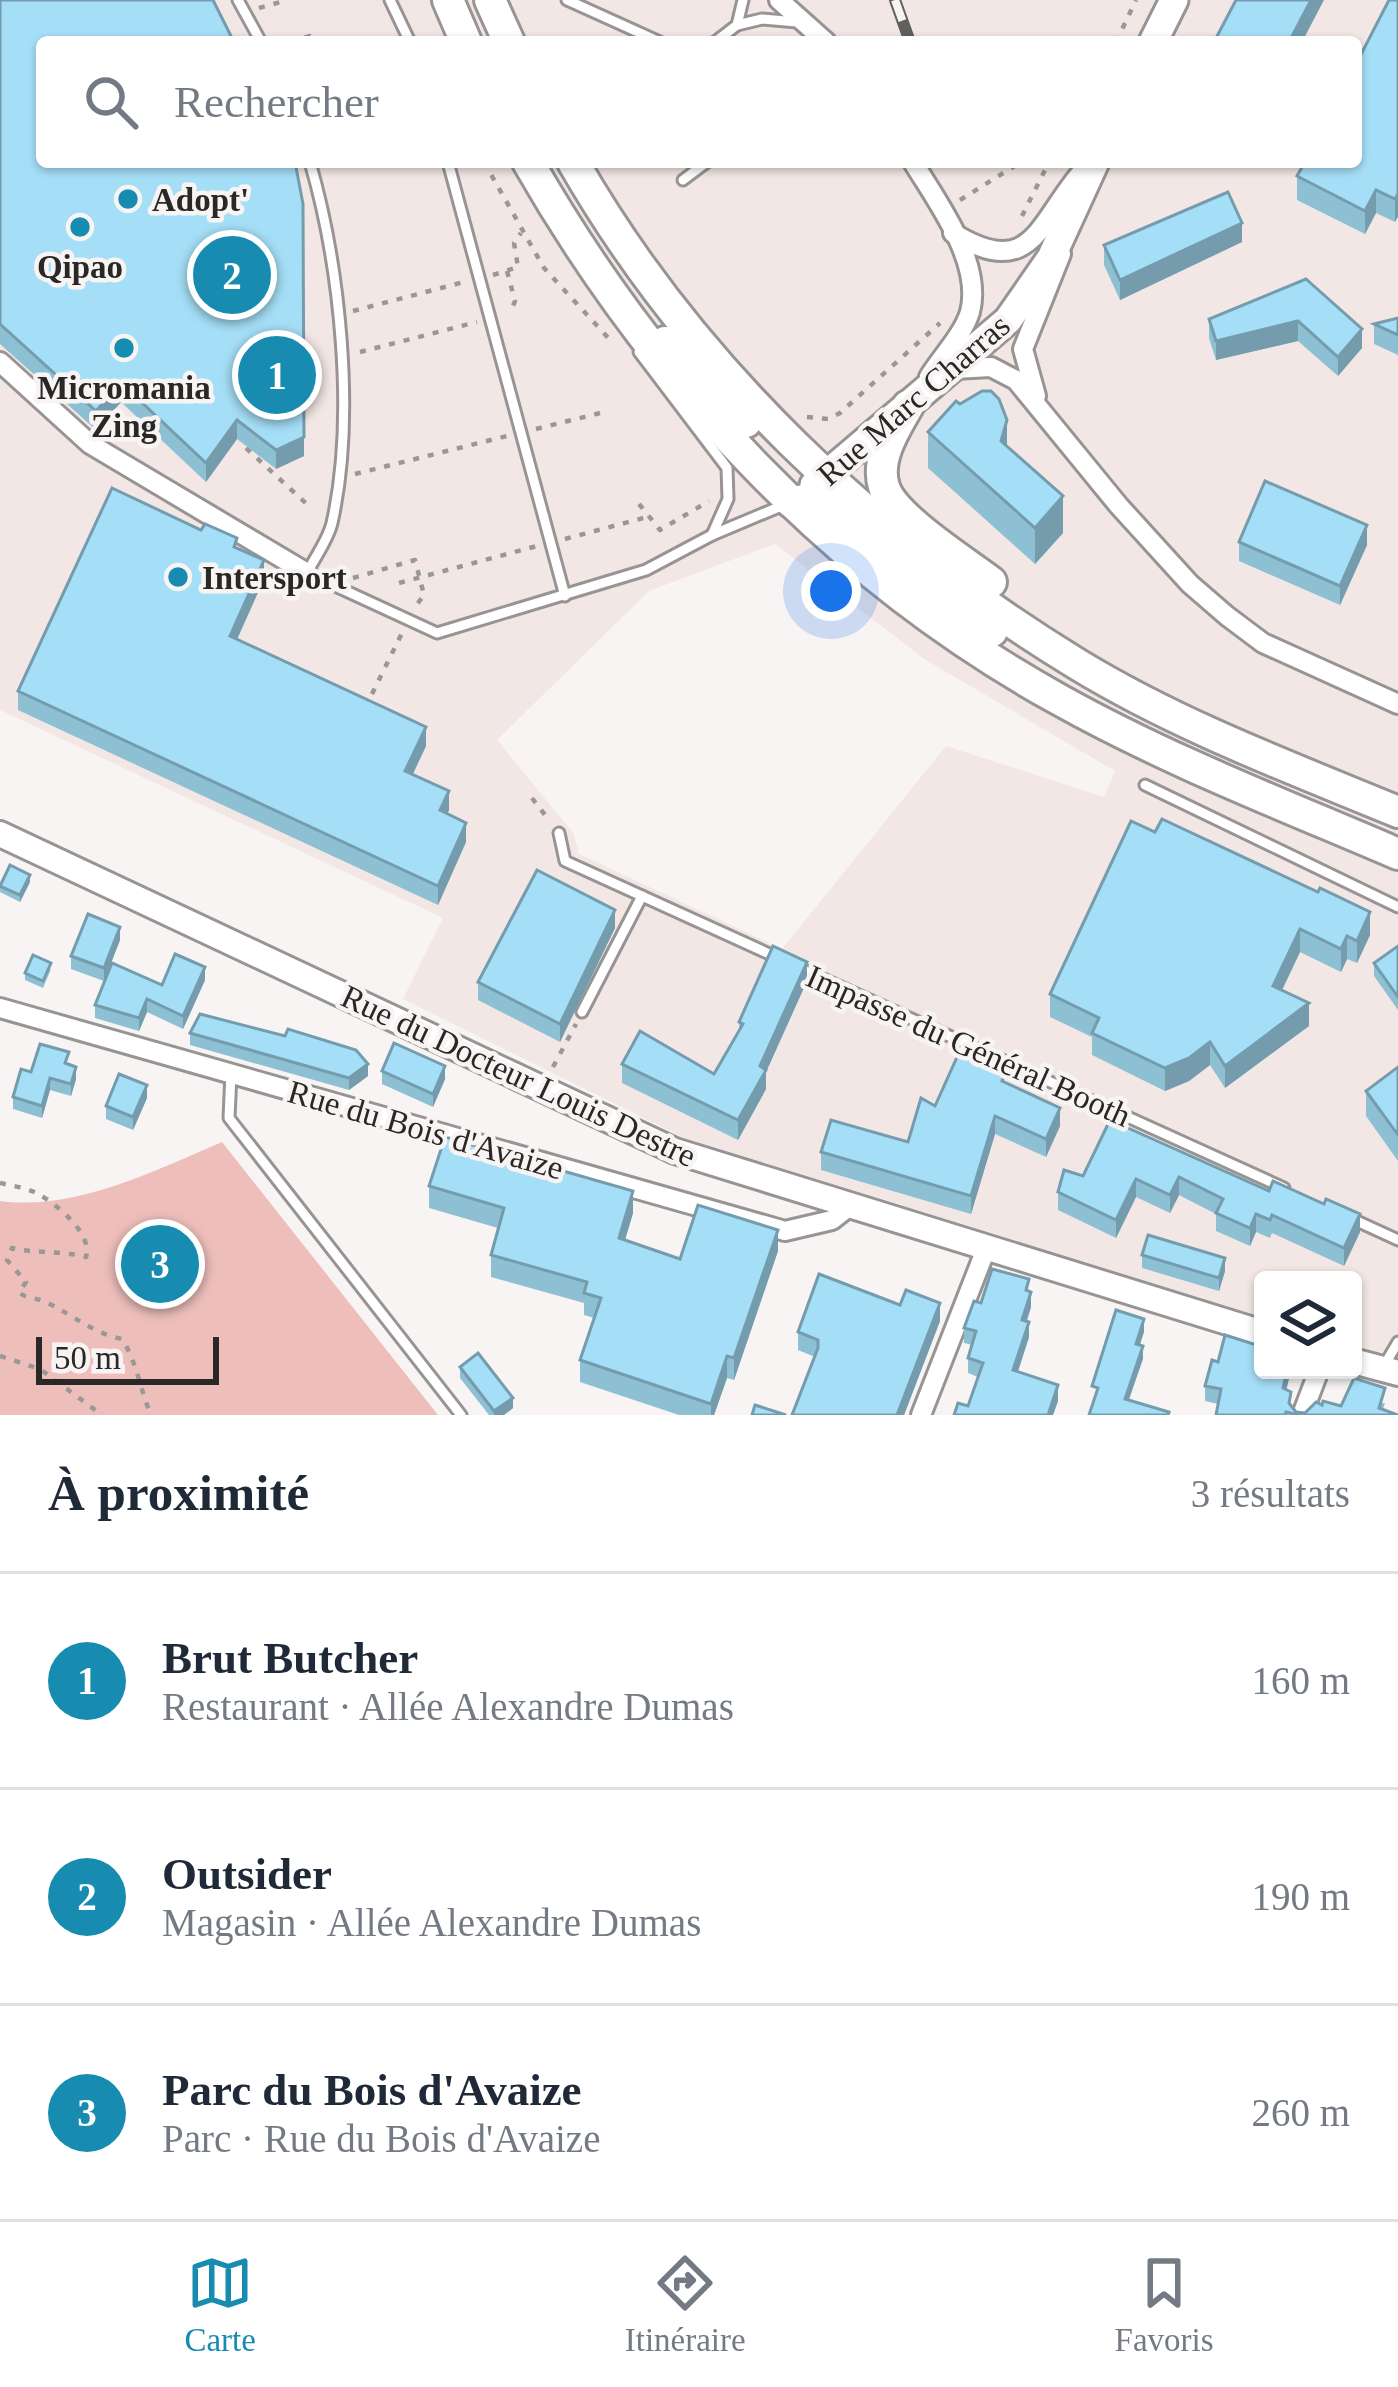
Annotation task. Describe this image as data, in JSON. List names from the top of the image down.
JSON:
{
  "streets": {
    "main road": ["Rue Marc Charras"],
    "street": ["Rue du Docteur Louis Destre", "Rue du Bois d'Avaize"],
    "lane": ["Impasse du Général Booth"]
  },
  "crossings": [
    ["Rue du Docteur Louis Destre", "Rue du Bois d'Avaize"]
  ],
  "places": [
    "Adopt'",
    "Qipao",
    "Micromania Zing",
    "Intersport"
  ],
  "scale_bar": "50 m",
  "page": {
    "search": "Rechercher",
    "pins": ["2", "1", "3"],
    "scale": "50 m",
    "heading": ["À proximité", "3 résultats"],
    "list": [
      {
        "mark": "1",
        "name": "Brut Butcher",
        "note": "Restaurant · Allée Alexandre Dumas",
        "value": "160 m"
      },
      {
        "mark": "2",
        "name": "Outsider",
        "note": "Magasin · Allée Alexandre Dumas",
        "value": "190 m"
      },
      {
        "mark": "3",
        "name": "Parc du Bois d'Avaize",
        "note": "Parc · Rue du Bois d'Avaize",
        "value": "260 m"
      }
    ],
    "nav": ["Carte", "Itinéraire", "Favoris"]
  }
}
